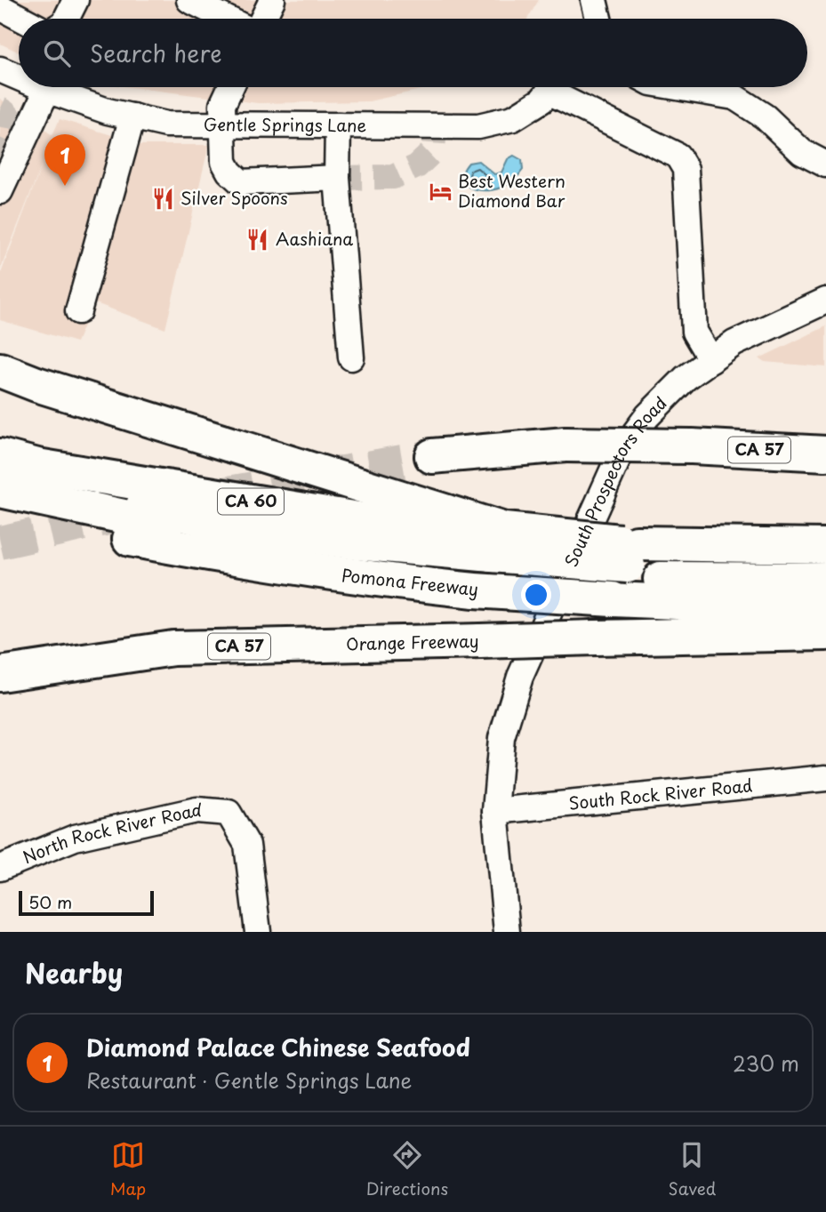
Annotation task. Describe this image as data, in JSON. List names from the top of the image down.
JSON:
{
  "streets": {
    "highway": [
      "CA 57",
      "CA 60",
      "Pomona Freeway",
      "Orange Freeway"
    ],
    "street": [
      "Gentle Springs Lane",
      "South Prospectors Road",
      "South Rock River Road",
      "North Rock River Road"
    ]
  },
  "crossings": [
    ["South Prospectors Road", "South Rock River Road"]
  ],
  "places": {
    "hotel": ["Best Western Diamond Bar"],
    "restaurant": ["Silver Spoons", "Aashiana"]
  },
  "scale_bar": "50 m",
  "page": {
    "search": "Search here",
    "pins": "1",
    "scale": "50 m",
    "heading": "Nearby",
    "list": [
      {
        "mark": "1",
        "name": "Diamond Palace Chinese Seafood",
        "note": "Restaurant · Gentle Springs Lane",
        "value": "230 m"
      }
    ],
    "nav": ["Map", "Directions", "Saved"]
  }
}
